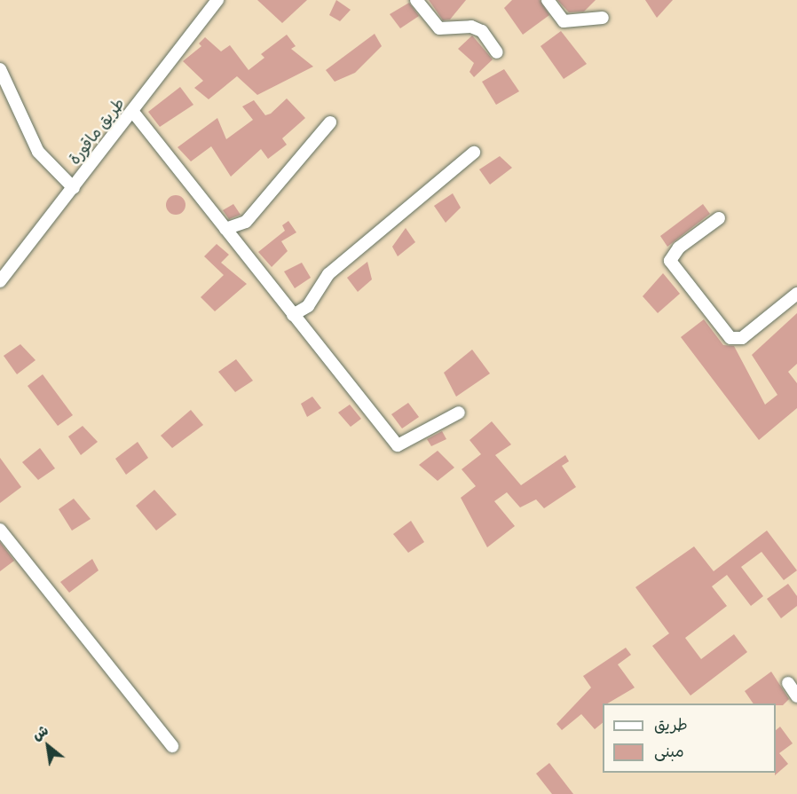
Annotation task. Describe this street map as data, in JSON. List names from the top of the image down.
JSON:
{
  "streets": {
    "street": ["طريق ماقورة"]
  },
  "legend": ["طريق", "مبنى"],
  "north": "top left"
}
